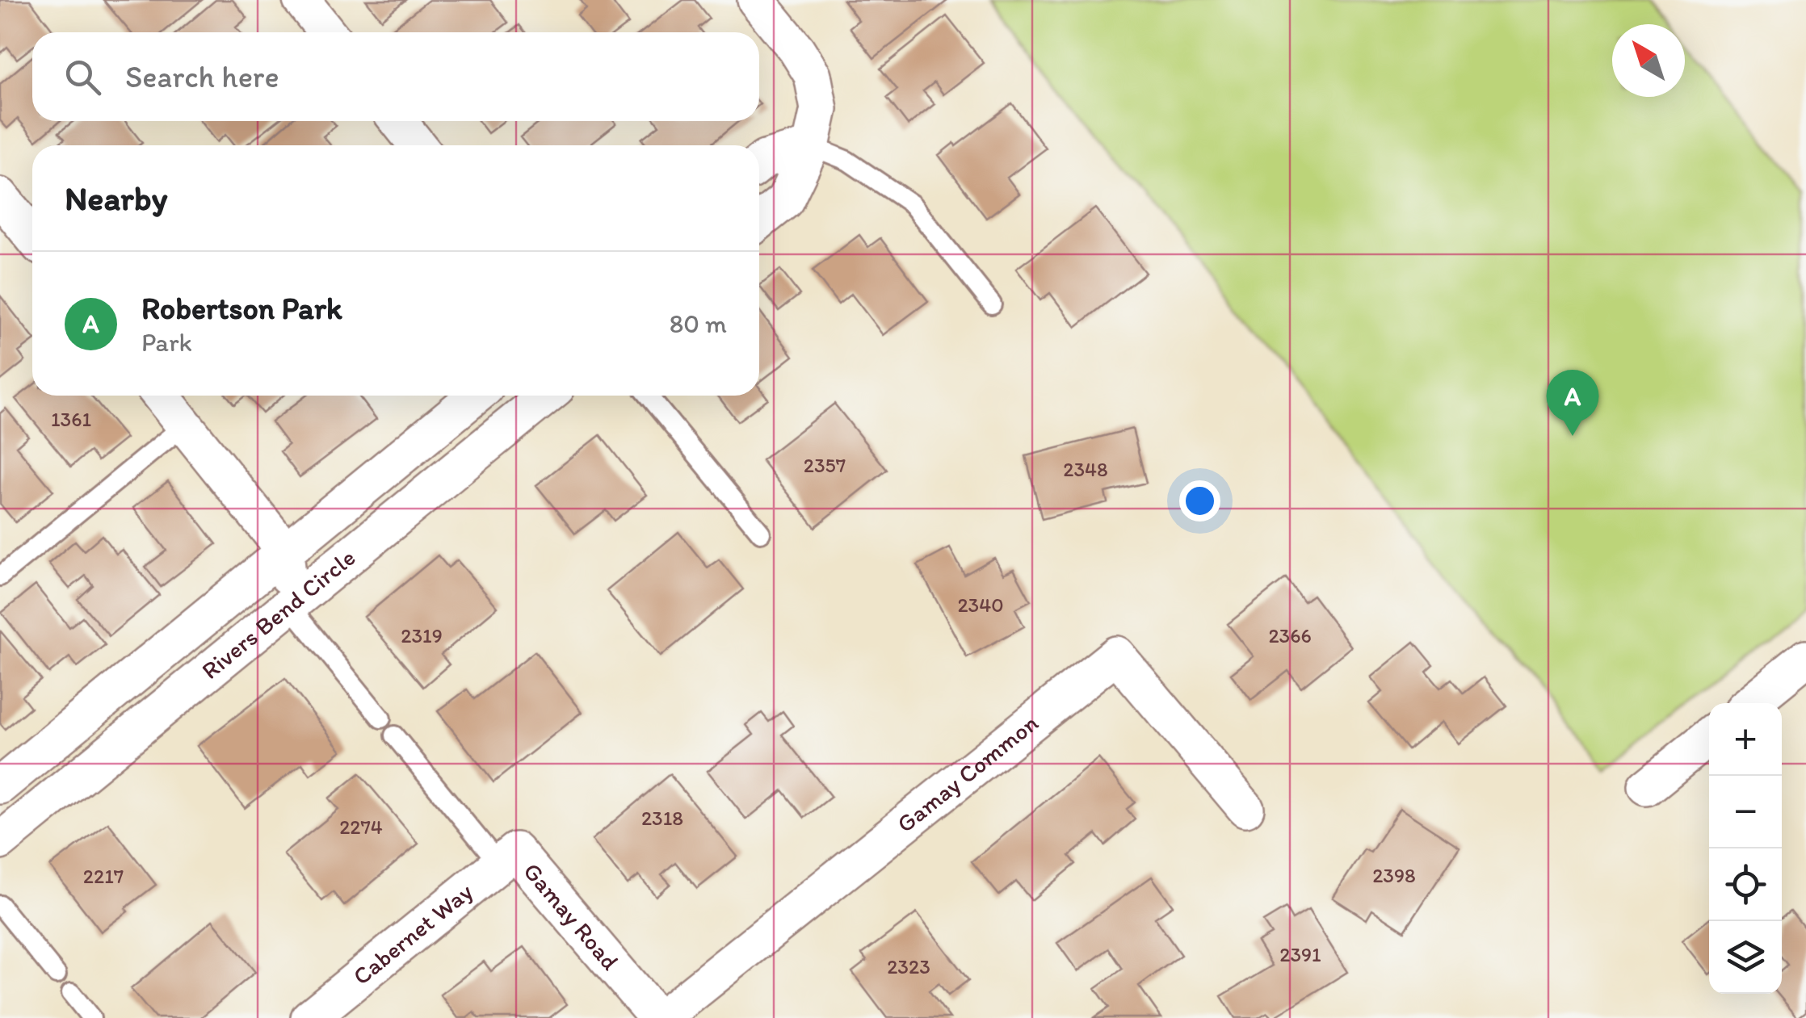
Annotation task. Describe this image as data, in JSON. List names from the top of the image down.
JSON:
{
  "streets": {
    "street": [
      "Rivers Bend Circle",
      "Gamay Common",
      "Gamay Road",
      "Cabernet Way"
    ]
  },
  "crossings": [
    ["Gamay Common", "Gamay Road"],
    ["Gamay Road", "Cabernet Way"]
  ],
  "house_numbers": [
    "1361",
    "2357",
    "2348",
    "2340",
    "2319",
    "2366",
    "2318",
    "2274",
    "2398",
    "2217",
    "2391",
    "2323"
  ],
  "north": "top left",
  "page": {
    "search": "Search here",
    "heading": "Nearby",
    "list": [
      {
        "mark": "A",
        "name": "Robertson Park",
        "note": "Park",
        "value": "80 m"
      }
    ],
    "pins": "A",
    "map_buttons": ["+", "−"]
  }
}
